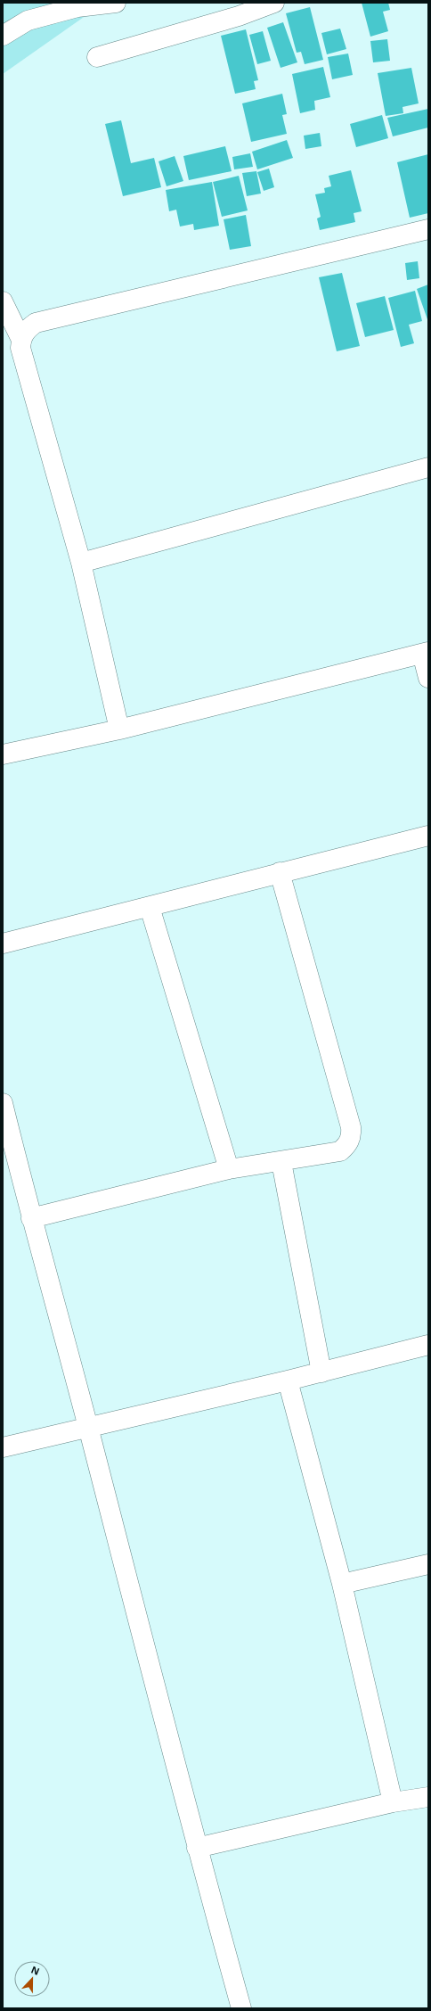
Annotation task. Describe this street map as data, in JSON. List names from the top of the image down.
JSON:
{
  "north": "top"
}
